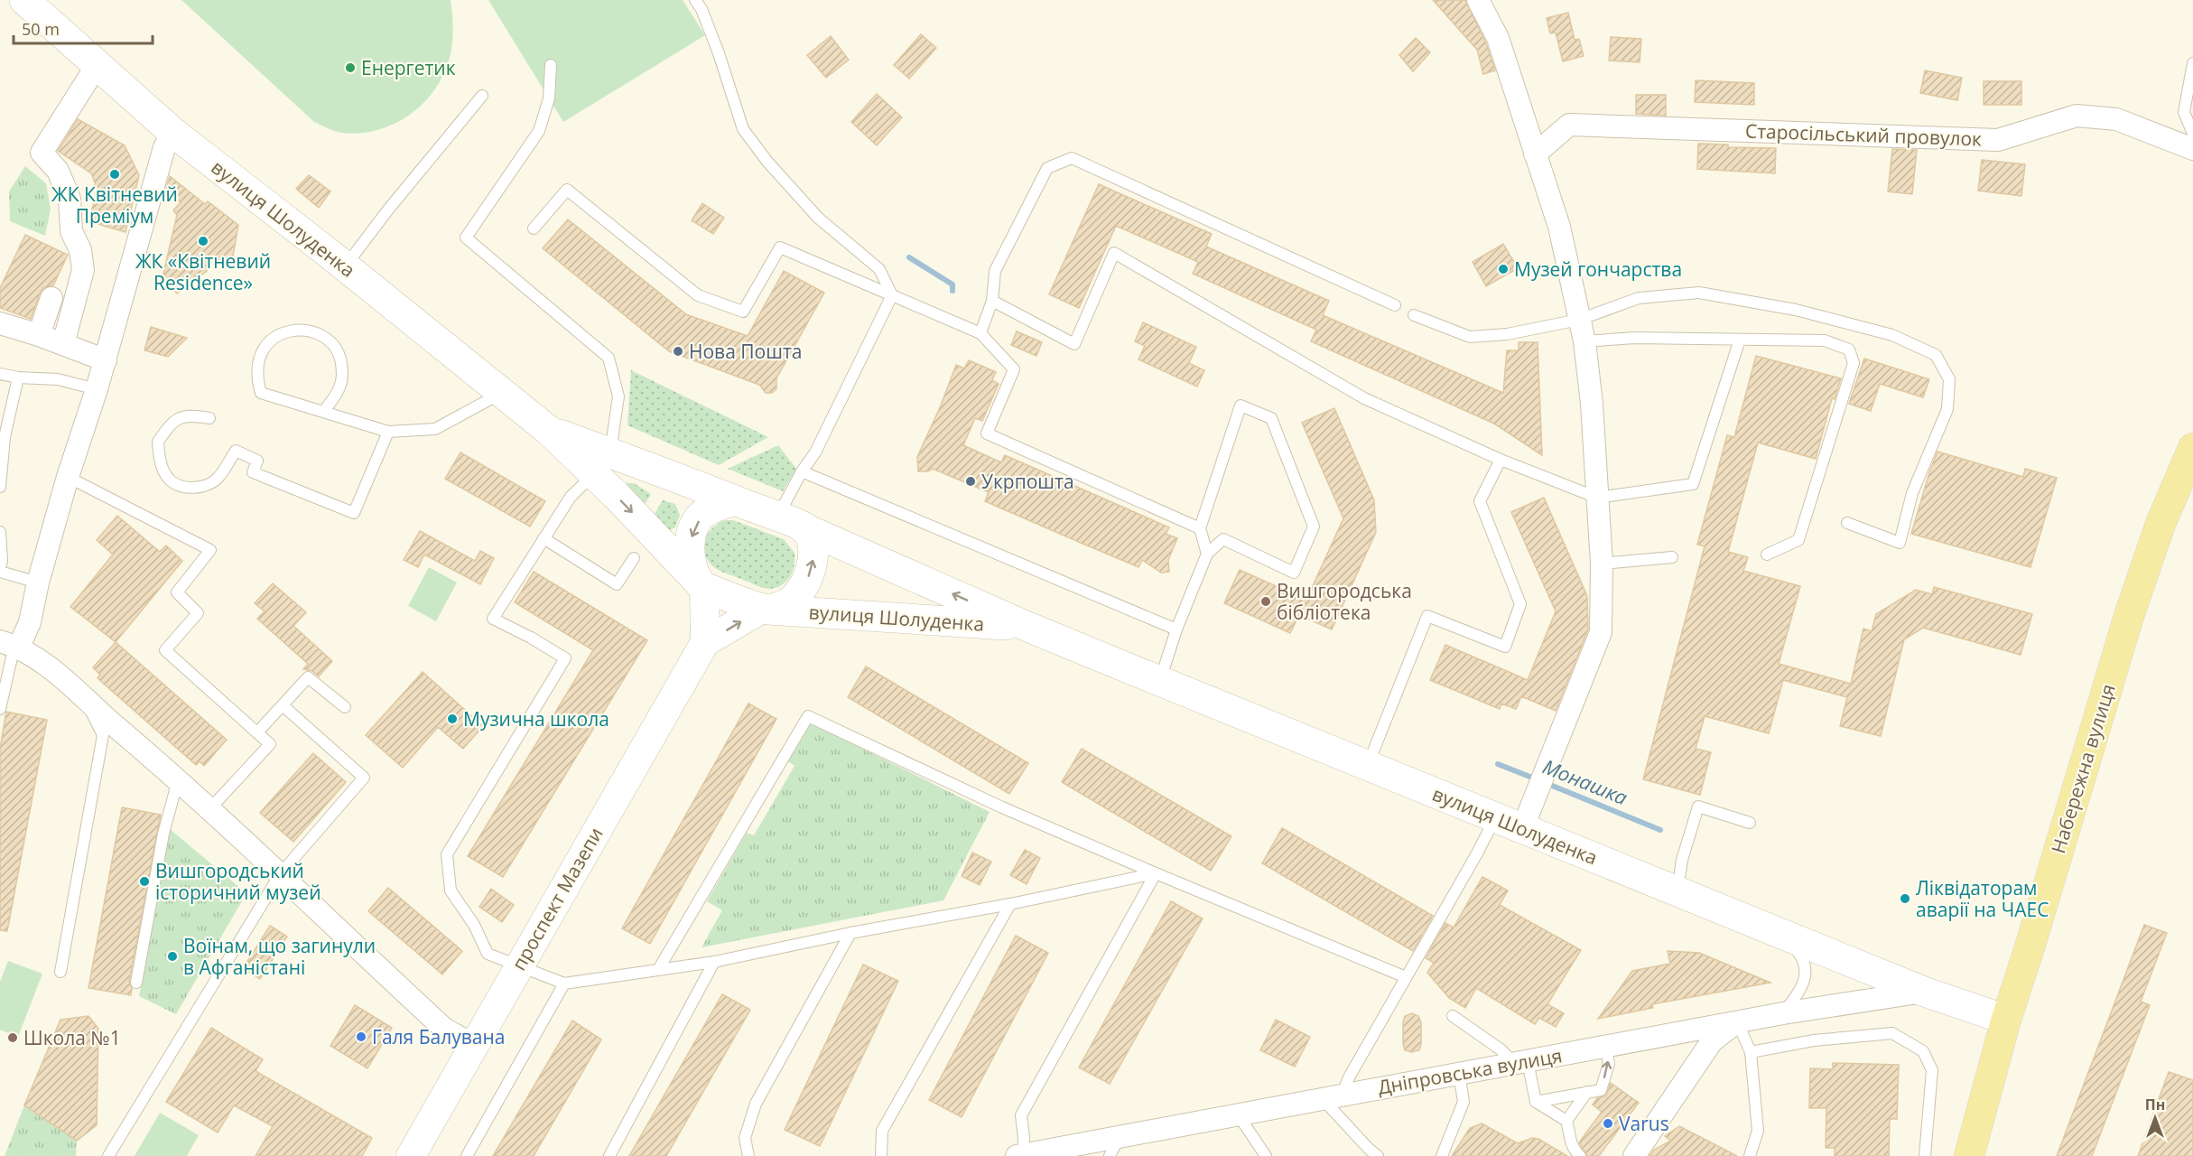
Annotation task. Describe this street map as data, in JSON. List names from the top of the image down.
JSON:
{
  "streets": {
    "main road": ["вулиця Шолуденка", "Набережна вулиця"],
    "street": ["Старосільський провулок", "проспект Мазепи", "Дніпровська вулиця"]
  },
  "crossings": [
    ["вулиця Шолуденка", "Набережна вулиця"],
    ["вулиця Шолуденка", "проспект Мазепи"],
    ["вулиця Шолуденка", "Дніпровська вулиця"]
  ],
  "water": ["Монашка"],
  "places": [
    "Енергетик",
    "ЖК Квітневий Преміум",
    "ЖК «Квітневий Residence»",
    "Музей гончарства",
    "Нова Пошта",
    "Укрпошта",
    "Вишгородська бібліотека",
    "Музична школа",
    "Вишгородський історичний музей",
    "Ліквідаторам аварії на ЧАЕС",
    "Воїнам, що загинули в Афганістані",
    "Галя Балувана",
    "Школа №1",
    "Varus"
  ],
  "scale_bar": "50 m",
  "north": "top"
}
